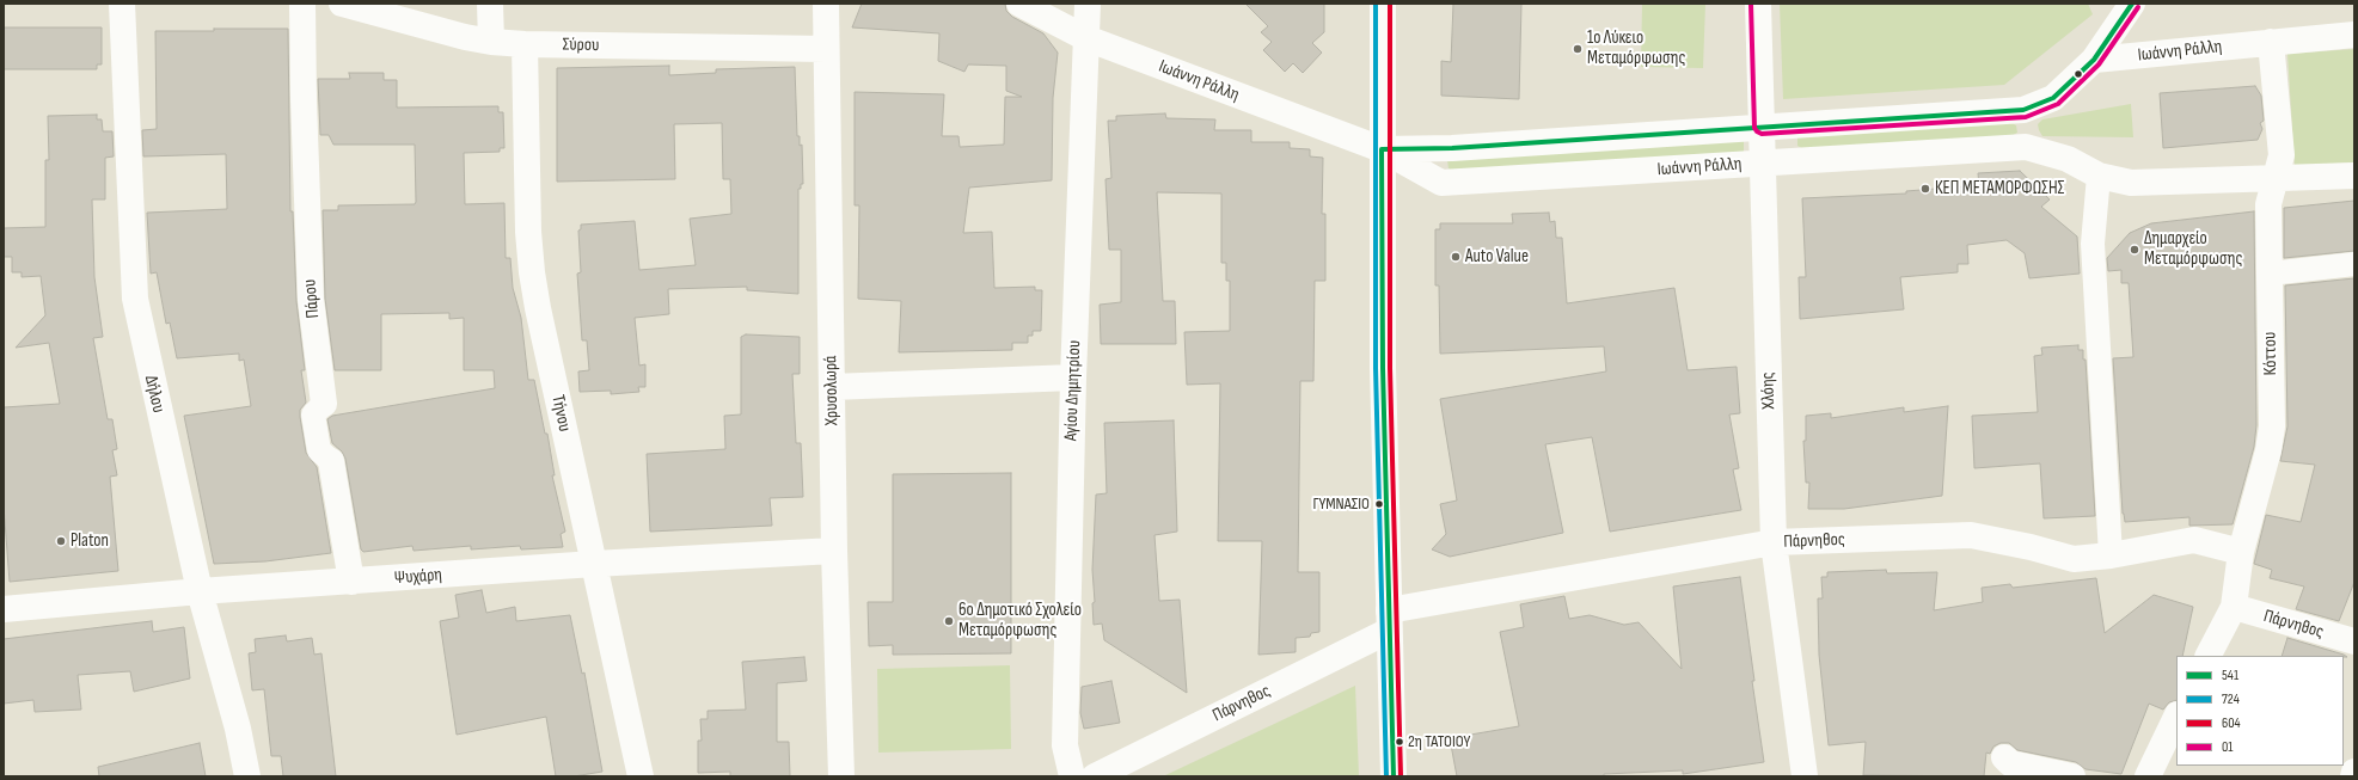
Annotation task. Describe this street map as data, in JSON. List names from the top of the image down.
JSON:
{
  "streets": {
    "street": [
      "Σύρου",
      "Ιωάννη Ράλλη",
      "Πάρου",
      "Κόττου",
      "Χρυσολωρά",
      "Αγίου Δημητρίου",
      "Χλόης",
      "Δήλου",
      "Τήνου",
      "Πάρνηθος",
      "Ψυχάρη"
    ]
  },
  "crossings": [
    ["Σύρου", "Χρυσολωρά"],
    ["Σύρου", "Τήνου"],
    ["Ιωάννη Ράλλη", "Κόττου"],
    ["Ιωάννη Ράλλη", "Αγίου Δημητρίου"],
    ["Ιωάννη Ράλλη", "Χλόης"],
    ["Πάρου", "Ψυχάρη"],
    ["Κόττου", "Πάρνηθος"],
    ["Χρυσολωρά", "Ψυχάρη"],
    ["Χλόης", "Πάρνηθος"],
    ["Δήλου", "Ψυχάρη"],
    ["Τήνου", "Ψυχάρη"]
  ],
  "places": [
    "1ο Λύκειο Μεταμόρφωσης",
    "ΚΕΠ ΜΕΤΑΜΟΡΦΩΣΗΣ",
    "Δημαρχείο Μεταμόρφωσης",
    "Auto Value",
    "ΓΥΜΝΑΣΙΟ",
    "Platon",
    "6ο Δημοτικό Σχολείο Μεταμόρφωσης",
    "2η ΤΑΤΟΙΟΥ"
  ],
  "lines": [
    "transit line 541",
    "transit line 724",
    "transit line 604",
    "transit line 01"
  ],
  "legend": [
    "541",
    "724",
    "604",
    "01"
  ]
}
